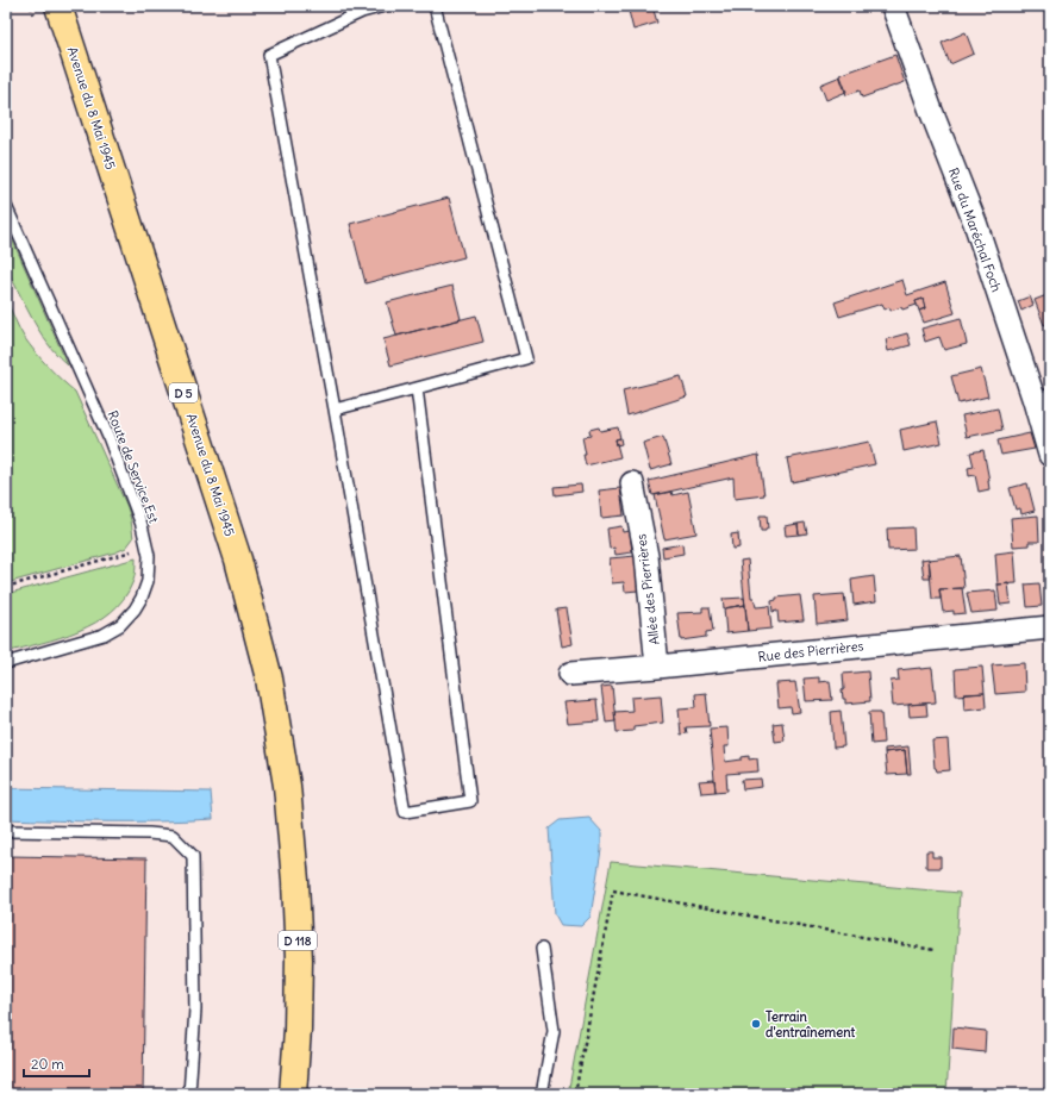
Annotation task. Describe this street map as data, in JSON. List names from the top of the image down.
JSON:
{
  "streets": {
    "main road": ["Avenue du 8 Mai 1945", "D 5", "D 118"],
    "street": ["Rue du Maréchal Foch", "Allée des Pierrières", "Rue des Pierrières"],
    "lane": ["Route de Service Est"]
  },
  "crossings": [
    ["Avenue du 8 Mai 1945", "D 118"],
    ["Allée des Pierrières", "Rue des Pierrières"]
  ],
  "places": ["Terrain d'entraînement"],
  "scale_bar": "20 m"
}
